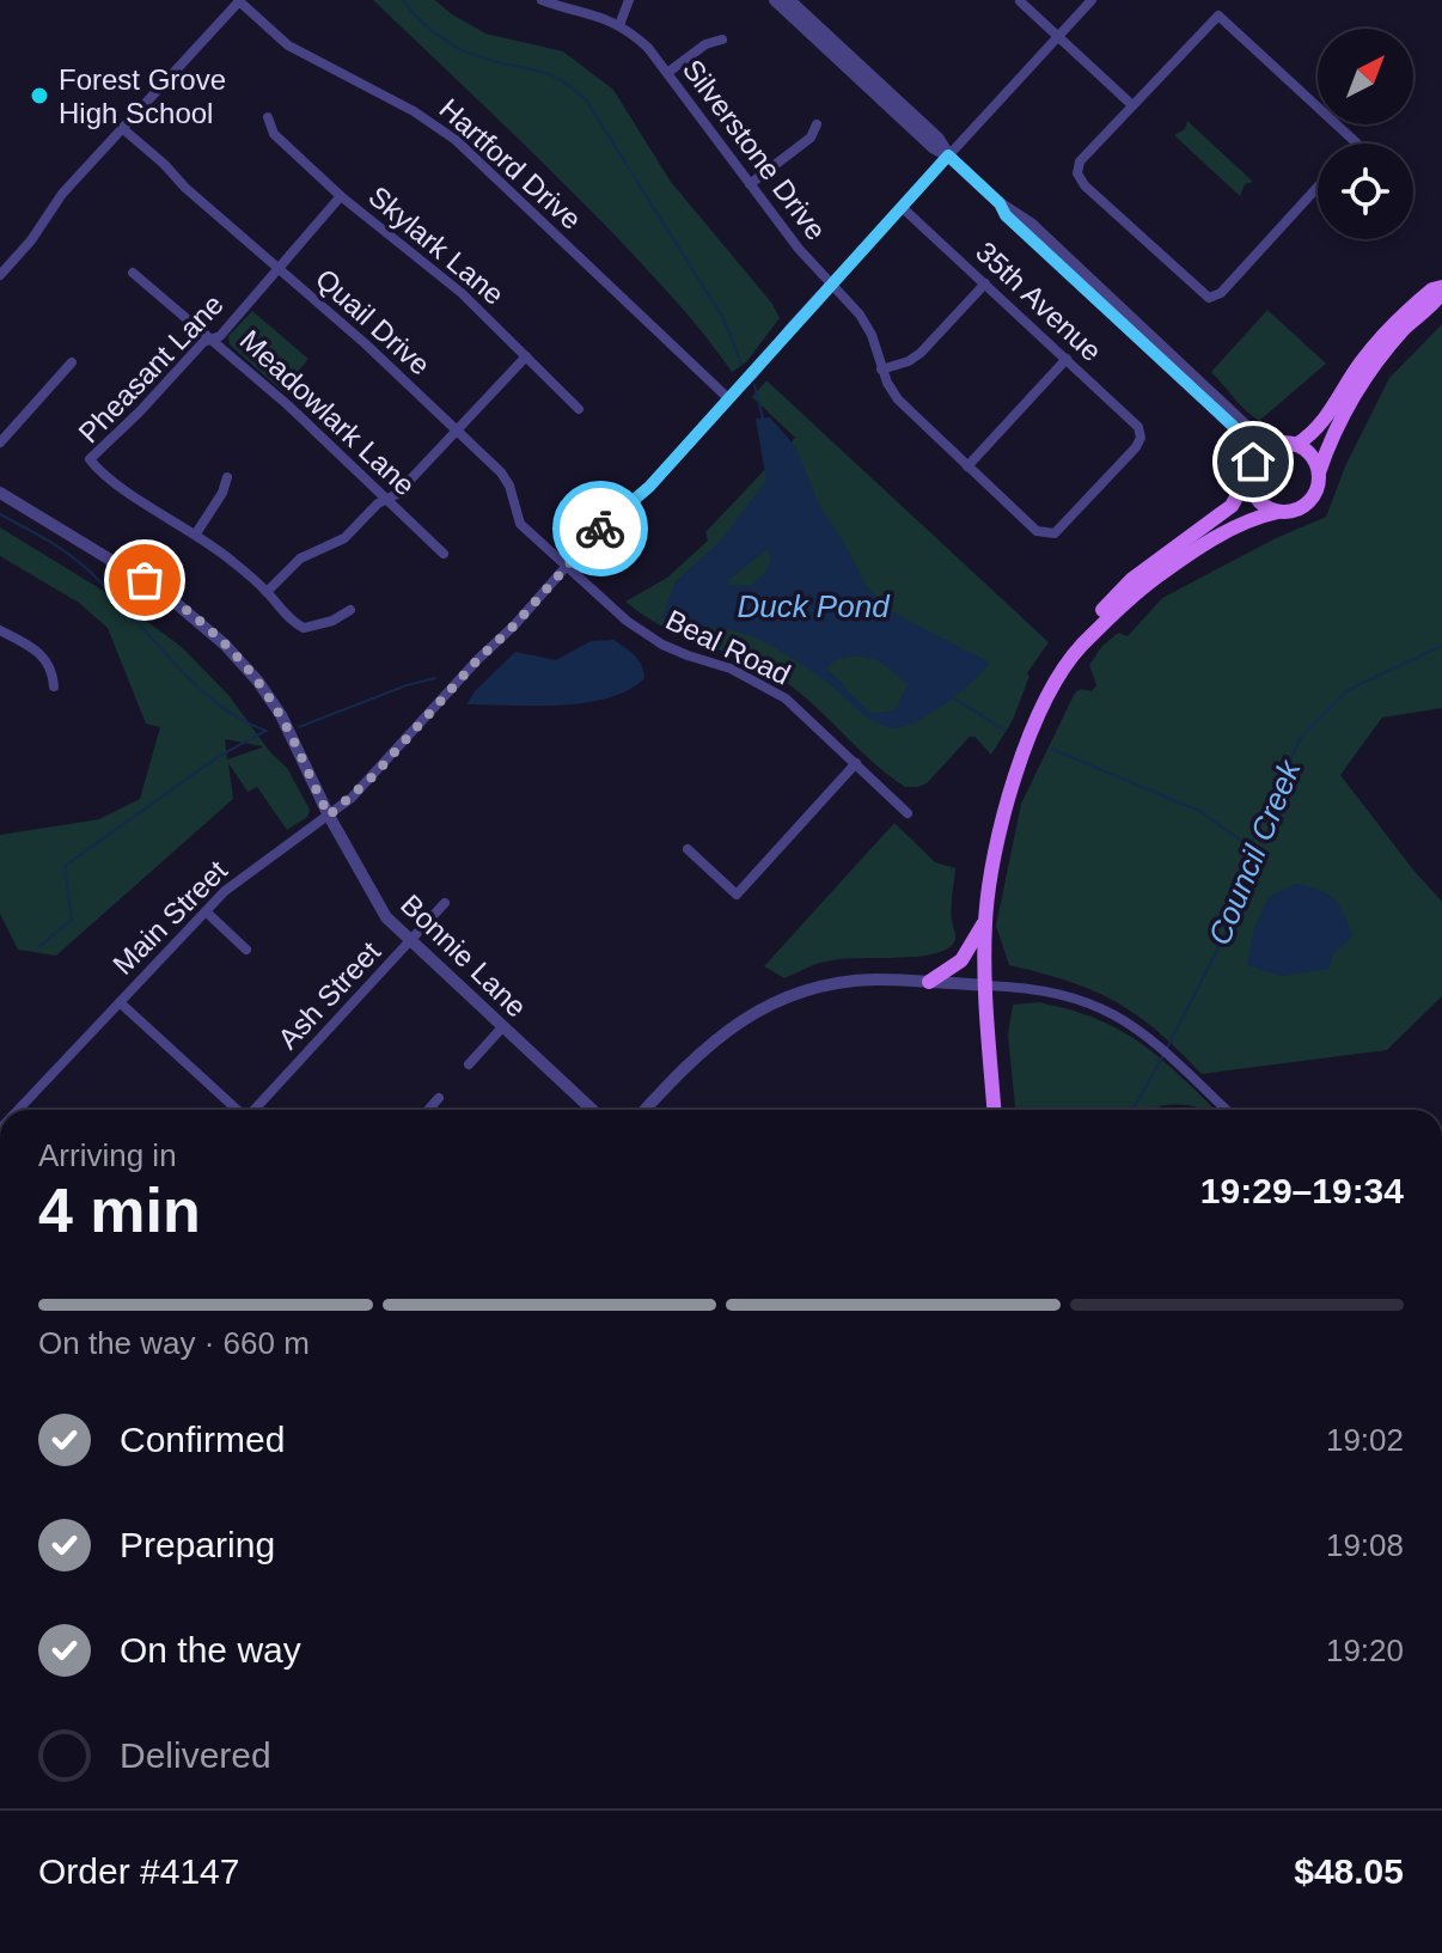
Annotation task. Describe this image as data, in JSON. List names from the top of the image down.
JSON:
{
  "streets": {
    "street": [
      "Silverstone Drive",
      "Hartford Drive",
      "Skylark Lane",
      "35th Avenue",
      "Quail Drive",
      "Pheasant Lane",
      "Meadowlark Lane",
      "Beal Road",
      "Main Street",
      "Bonnie Lane",
      "Ash Street"
    ]
  },
  "crossings": [
    ["Silverstone Drive", "35th Avenue"],
    ["Silverstone Drive", "Main Street"],
    ["Hartford Drive", "Main Street"],
    ["Skylark Lane", "Pheasant Lane"],
    ["35th Avenue", "Main Street"],
    ["Quail Drive", "Pheasant Lane"],
    ["Quail Drive", "Beal Road"],
    ["Quail Drive", "Main Street"],
    ["Pheasant Lane", "Meadowlark Lane"],
    ["Beal Road", "Main Street"],
    ["Main Street", "Bonnie Lane"],
    ["Bonnie Lane", "Ash Street"]
  ],
  "water": ["Duck Pond", "Council Creek"],
  "places": ["Forest Grove High School"],
  "north": "top right",
  "page": {
    "heading": ["4 min", "Arriving in", "19:29–19:34"],
    "panel": ["Order #4147", "$48.05"],
    "bar": "On the way · 660 m",
    "list": [
      ["Confirmed", "19:02"],
      ["Preparing", "19:08"],
      ["On the way", "19:20"],
      "Delivered"
    ]
  }
}
